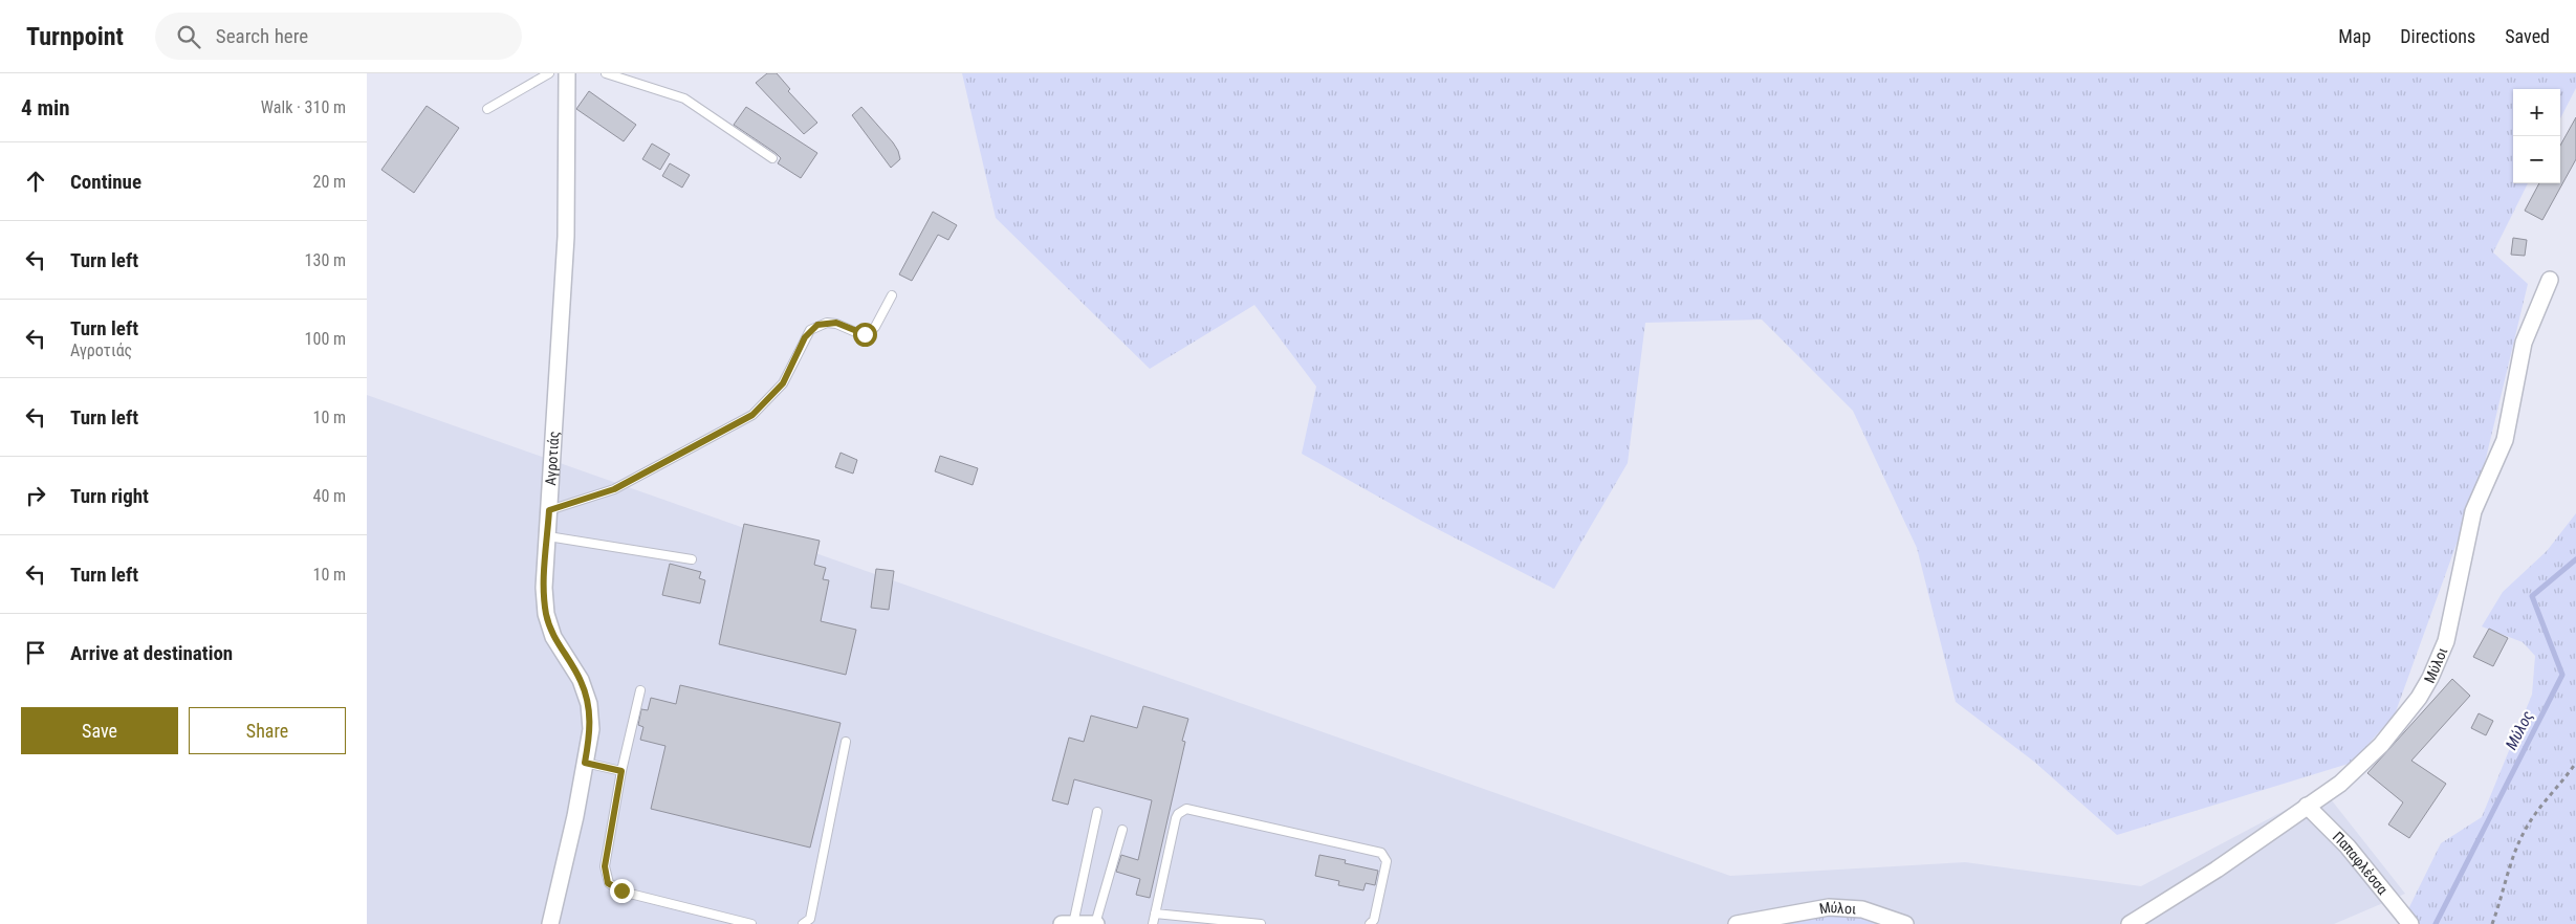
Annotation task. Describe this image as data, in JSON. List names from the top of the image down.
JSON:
{
  "streets": {
    "street": ["Αγροτιάς", "Μύλοι", "Παπαφλέσσα"]
  },
  "crossings": [
    ["Μύλοι", "Παπαφλέσσα"]
  ],
  "water": ["Μύλος"],
  "page": {
    "header": "Turnpoint",
    "search": "Search here",
    "nav": ["Map", "Directions", "Saved"],
    "heading": ["4 min", "Walk · 310 m"],
    "map_buttons": ["+", "−"],
    "list": [
      ["Continue", "20 m"],
      ["Turn left", "130 m"],
      ["Turn left", "Αγροτιάς", "100 m"],
      ["Turn left", "10 m"],
      ["Turn right", "40 m"],
      ["Turn left", "10 m"],
      "Arrive at destination"
    ],
    "buttons": ["Save", "Share"]
  }
}
